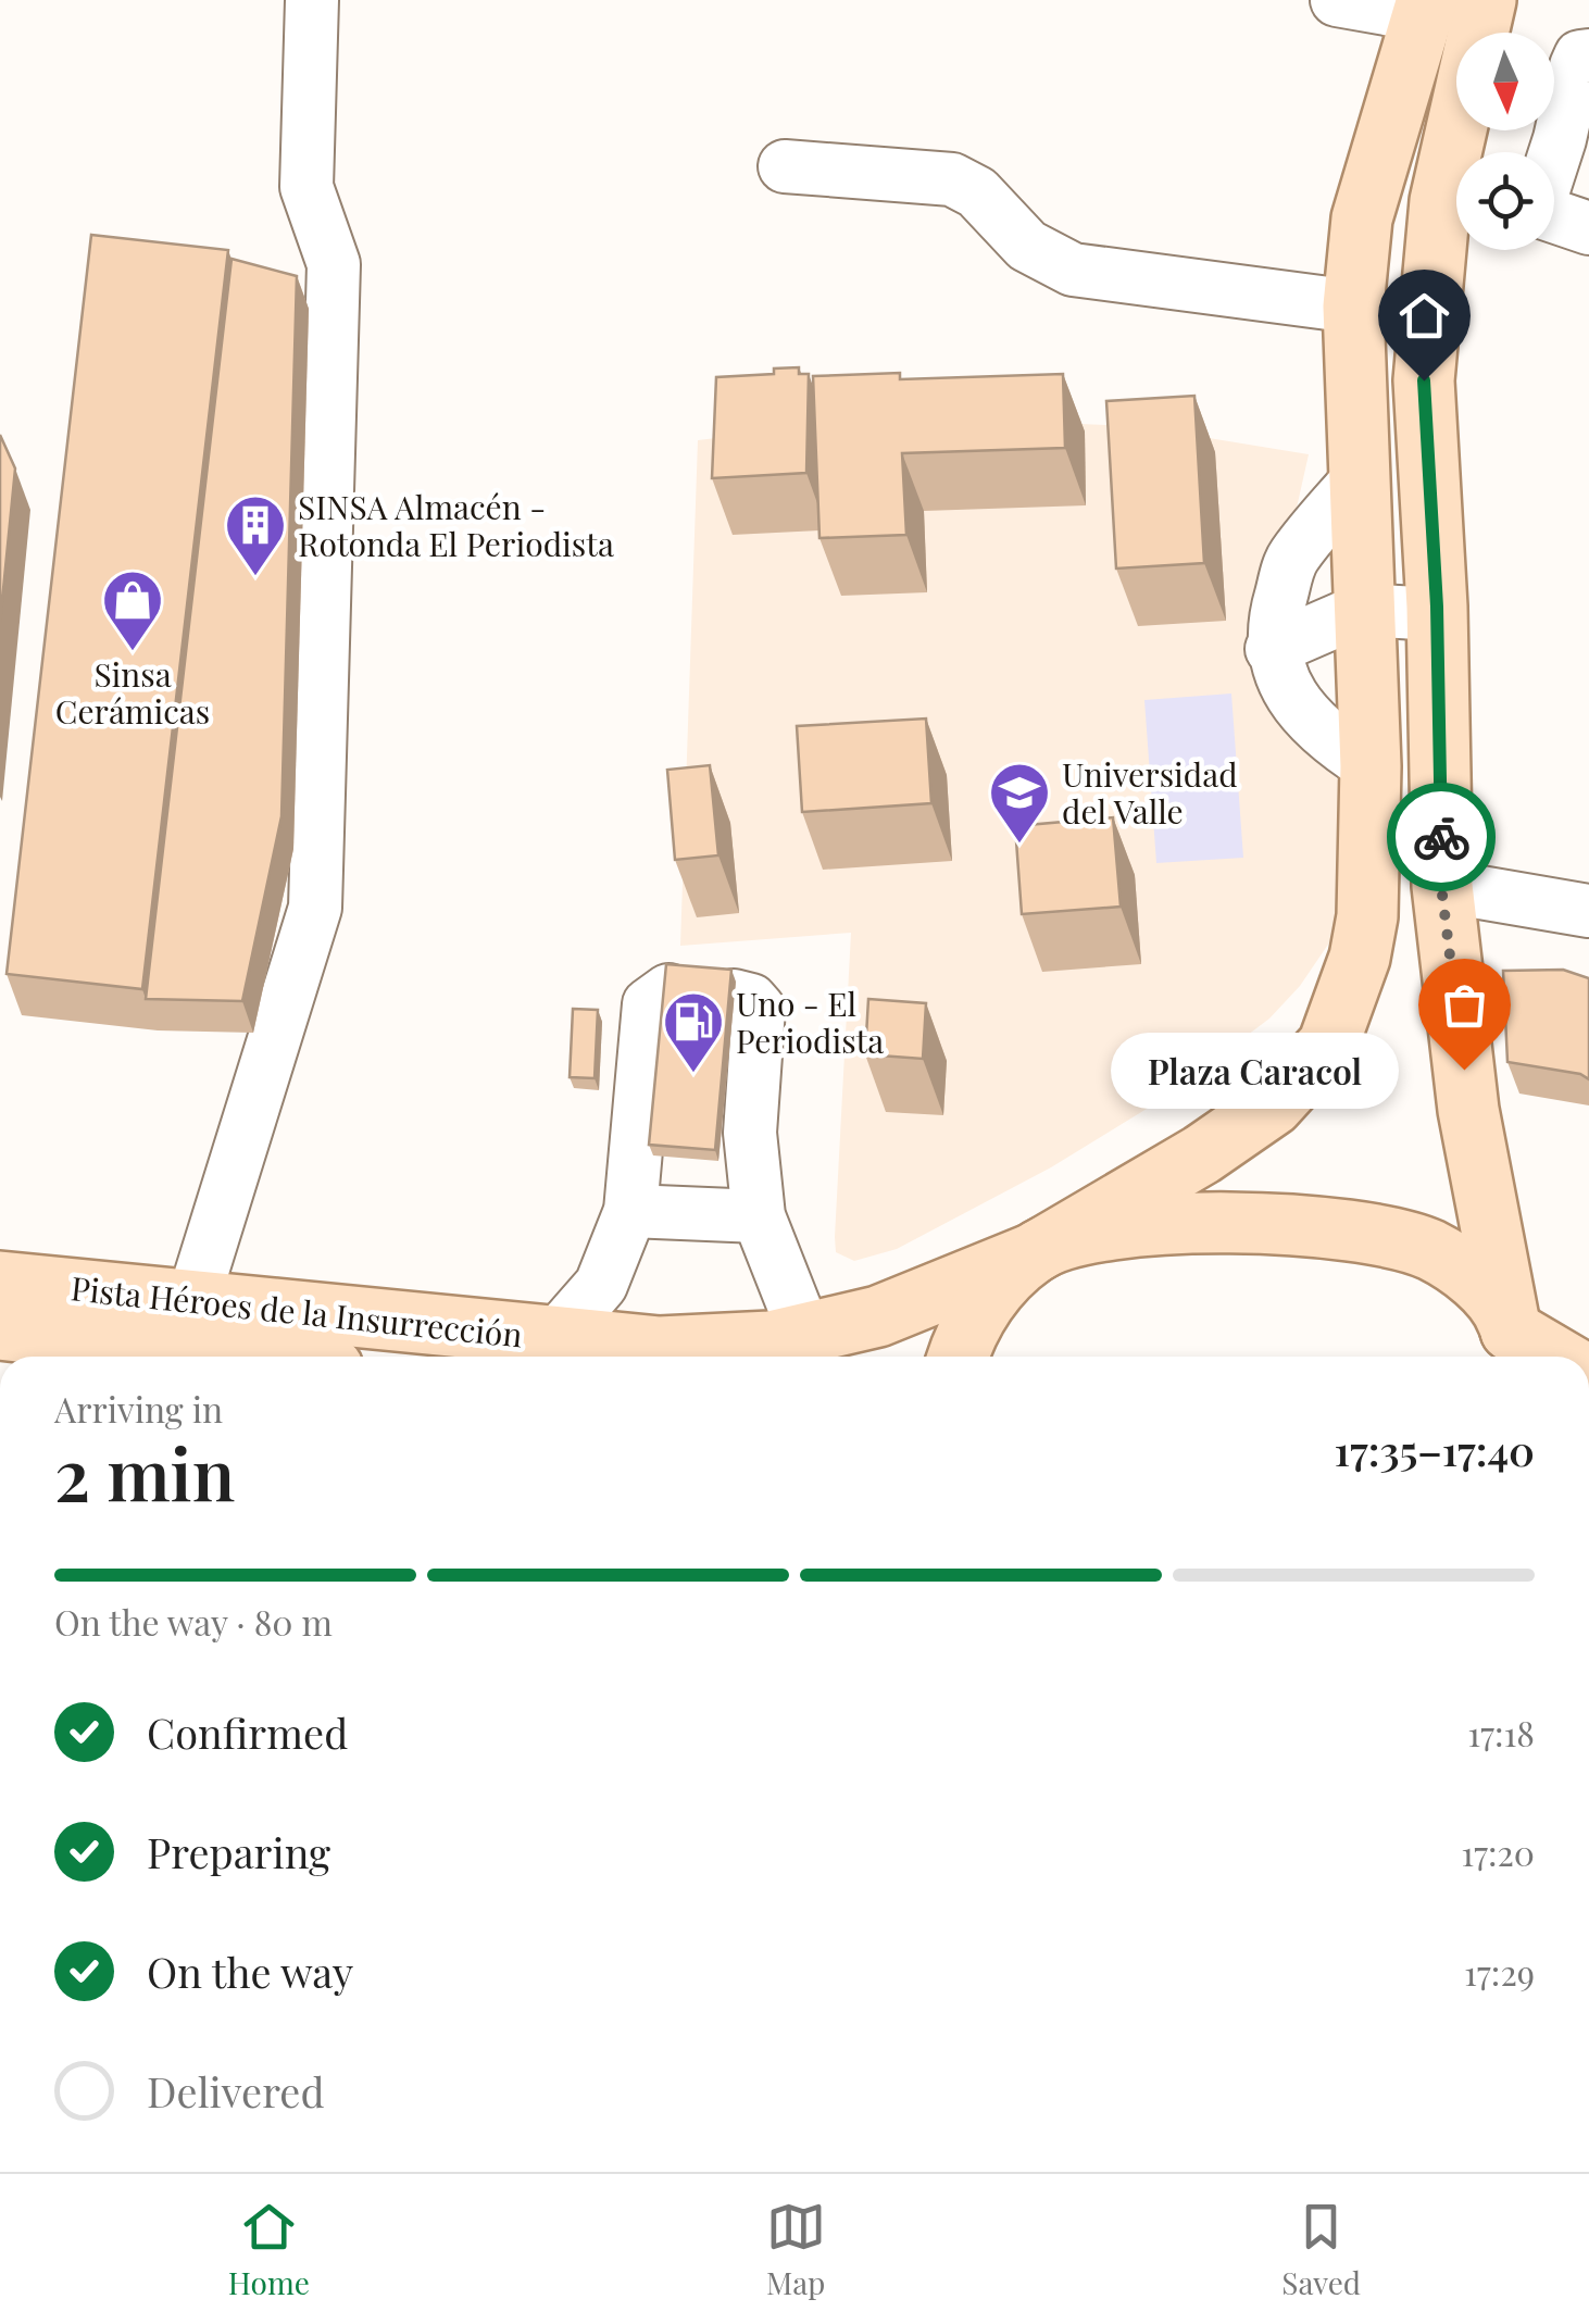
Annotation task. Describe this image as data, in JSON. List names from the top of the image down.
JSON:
{
  "streets": {
    "main road": ["Pista Héroes de la Insurrección"]
  },
  "places": {
    "building": ["SINSA Almacén - Rotonda El Periodista"],
    "shop": ["Sinsa Cerámicas"],
    "school or university": ["Universidad del Valle"],
    "other": ["Plaza Caracol"],
    "fuel station": ["Uno - El Periodista"]
  },
  "north": "bottom",
  "page": {
    "bubble": "Plaza Caracol",
    "heading": ["2 min", "Arriving in", "17:35–17:40"],
    "bar": "On the way · 80 m",
    "list": [
      ["Confirmed", "17:18"],
      ["Preparing", "17:20"],
      ["On the way", "17:29"],
      "Delivered"
    ],
    "tabs": ["Home", "Map", "Saved"]
  }
}
